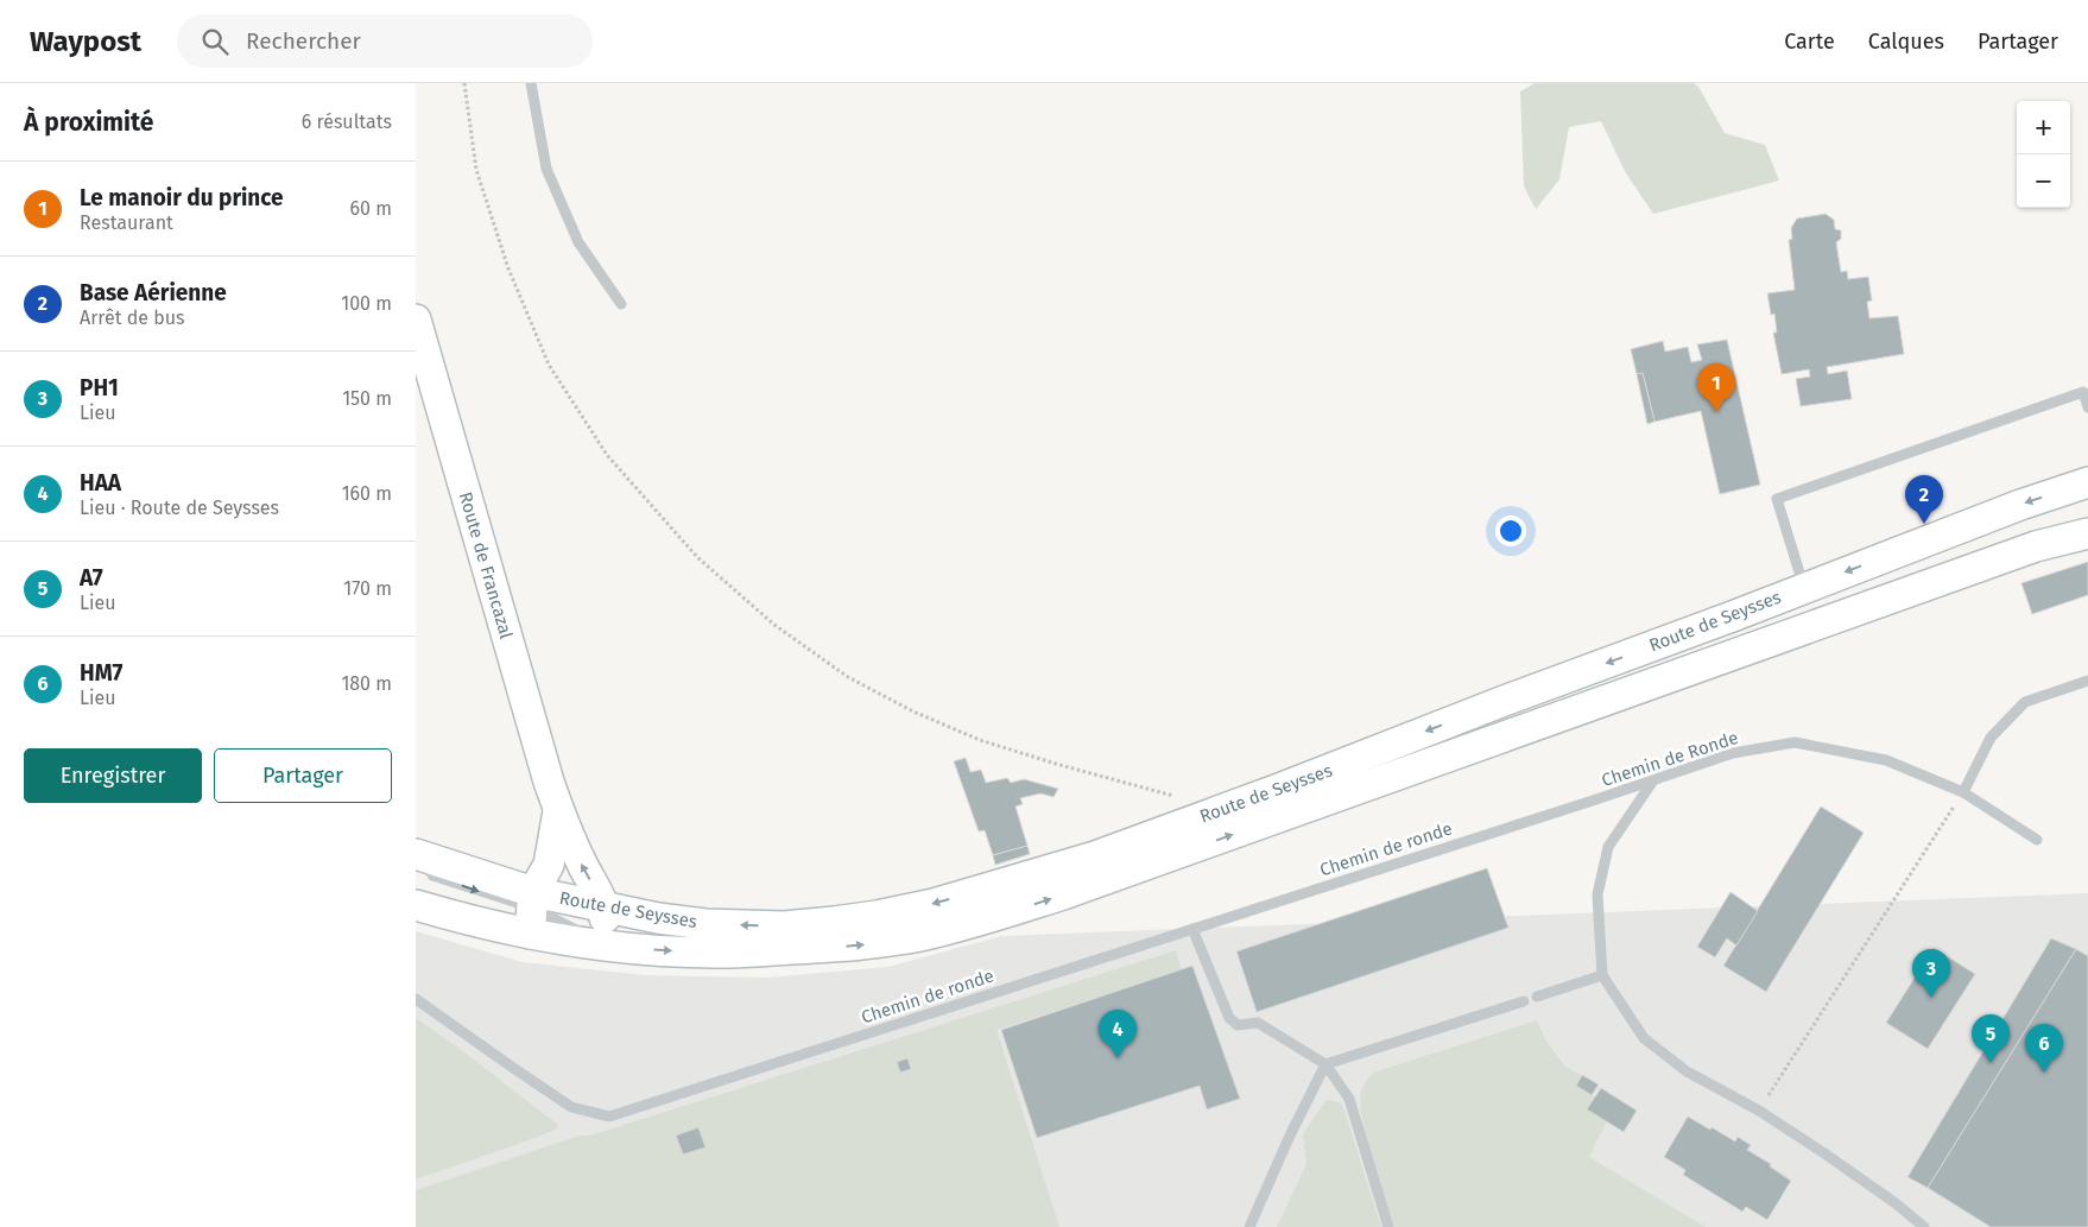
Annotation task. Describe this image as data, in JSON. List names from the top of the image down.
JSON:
{
  "streets": {
    "main road": ["Route de Francazal", "Route de Seysses"],
    "lane": ["Chemin de Ronde", "Chemin de ronde"]
  },
  "crossings": [
    ["Route de Francazal", "Route de Seysses"],
    ["Chemin de Ronde", "Chemin de ronde"]
  ],
  "page": {
    "header": "Waypost",
    "search": "Rechercher",
    "nav": ["Carte", "Calques", "Partager"],
    "heading": ["À proximité", "6 résultats"],
    "map_buttons": ["+", "−"],
    "list": [
      {
        "mark": "1",
        "name": "Le manoir du prince",
        "note": "Restaurant",
        "value": "60 m"
      },
      {
        "mark": "2",
        "name": "Base Aérienne",
        "note": "Arrêt de bus",
        "value": "100 m"
      },
      {
        "mark": "3",
        "name": "PH1",
        "note": "Lieu",
        "value": "150 m"
      },
      {
        "mark": "4",
        "name": "HAA",
        "note": "Lieu · Route de Seysses",
        "value": "160 m"
      },
      {
        "mark": "5",
        "name": "A7",
        "note": "Lieu",
        "value": "170 m"
      },
      {
        "mark": "6",
        "name": "HM7",
        "note": "Lieu",
        "value": "180 m"
      }
    ],
    "pins": [
      "1",
      "2",
      "3",
      "4",
      "5",
      "6"
    ],
    "buttons": ["Enregistrer", "Partager"]
  }
}
